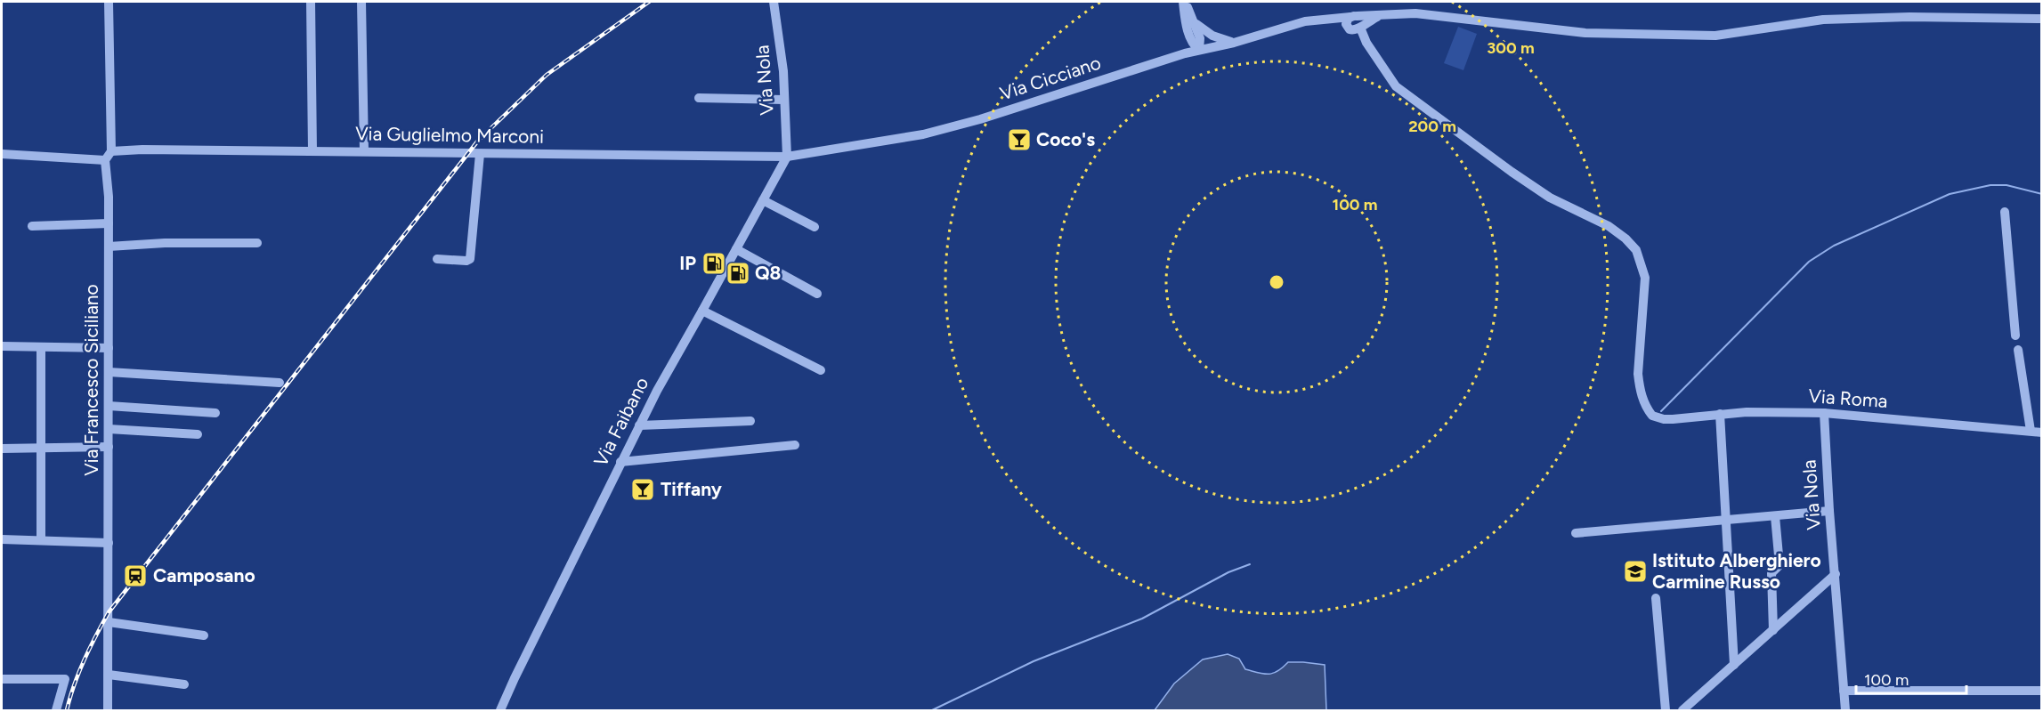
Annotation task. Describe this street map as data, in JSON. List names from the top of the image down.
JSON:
{
  "streets": {
    "street": [
      "Via Cicciano",
      "Via Nola",
      "Via Guglielmo Marconi",
      "Via Francesco Siciliano",
      "Via Roma",
      "Via Faibano"
    ]
  },
  "crossings": [
    ["Via Cicciano", "Via Nola"],
    ["Via Cicciano", "Via Guglielmo Marconi"],
    ["Via Cicciano", "Via Roma"],
    ["Via Cicciano", "Via Faibano"],
    ["Via Nola", "Via Guglielmo Marconi"],
    ["Via Nola", "Via Roma"],
    ["Via Nola", "Via Faibano"],
    ["Via Guglielmo Marconi", "Via Faibano"]
  ],
  "places": {
    "bar": ["Coco's", "Tiffany"],
    "fuel station": ["IP", "Q8"],
    "school or university": ["Istituto Alberghiero Carmine Russo"],
    "station": ["Camposano"]
  },
  "scale_bar": "100 m",
  "rings": ["300 m", "200 m", "100 m"]
}
